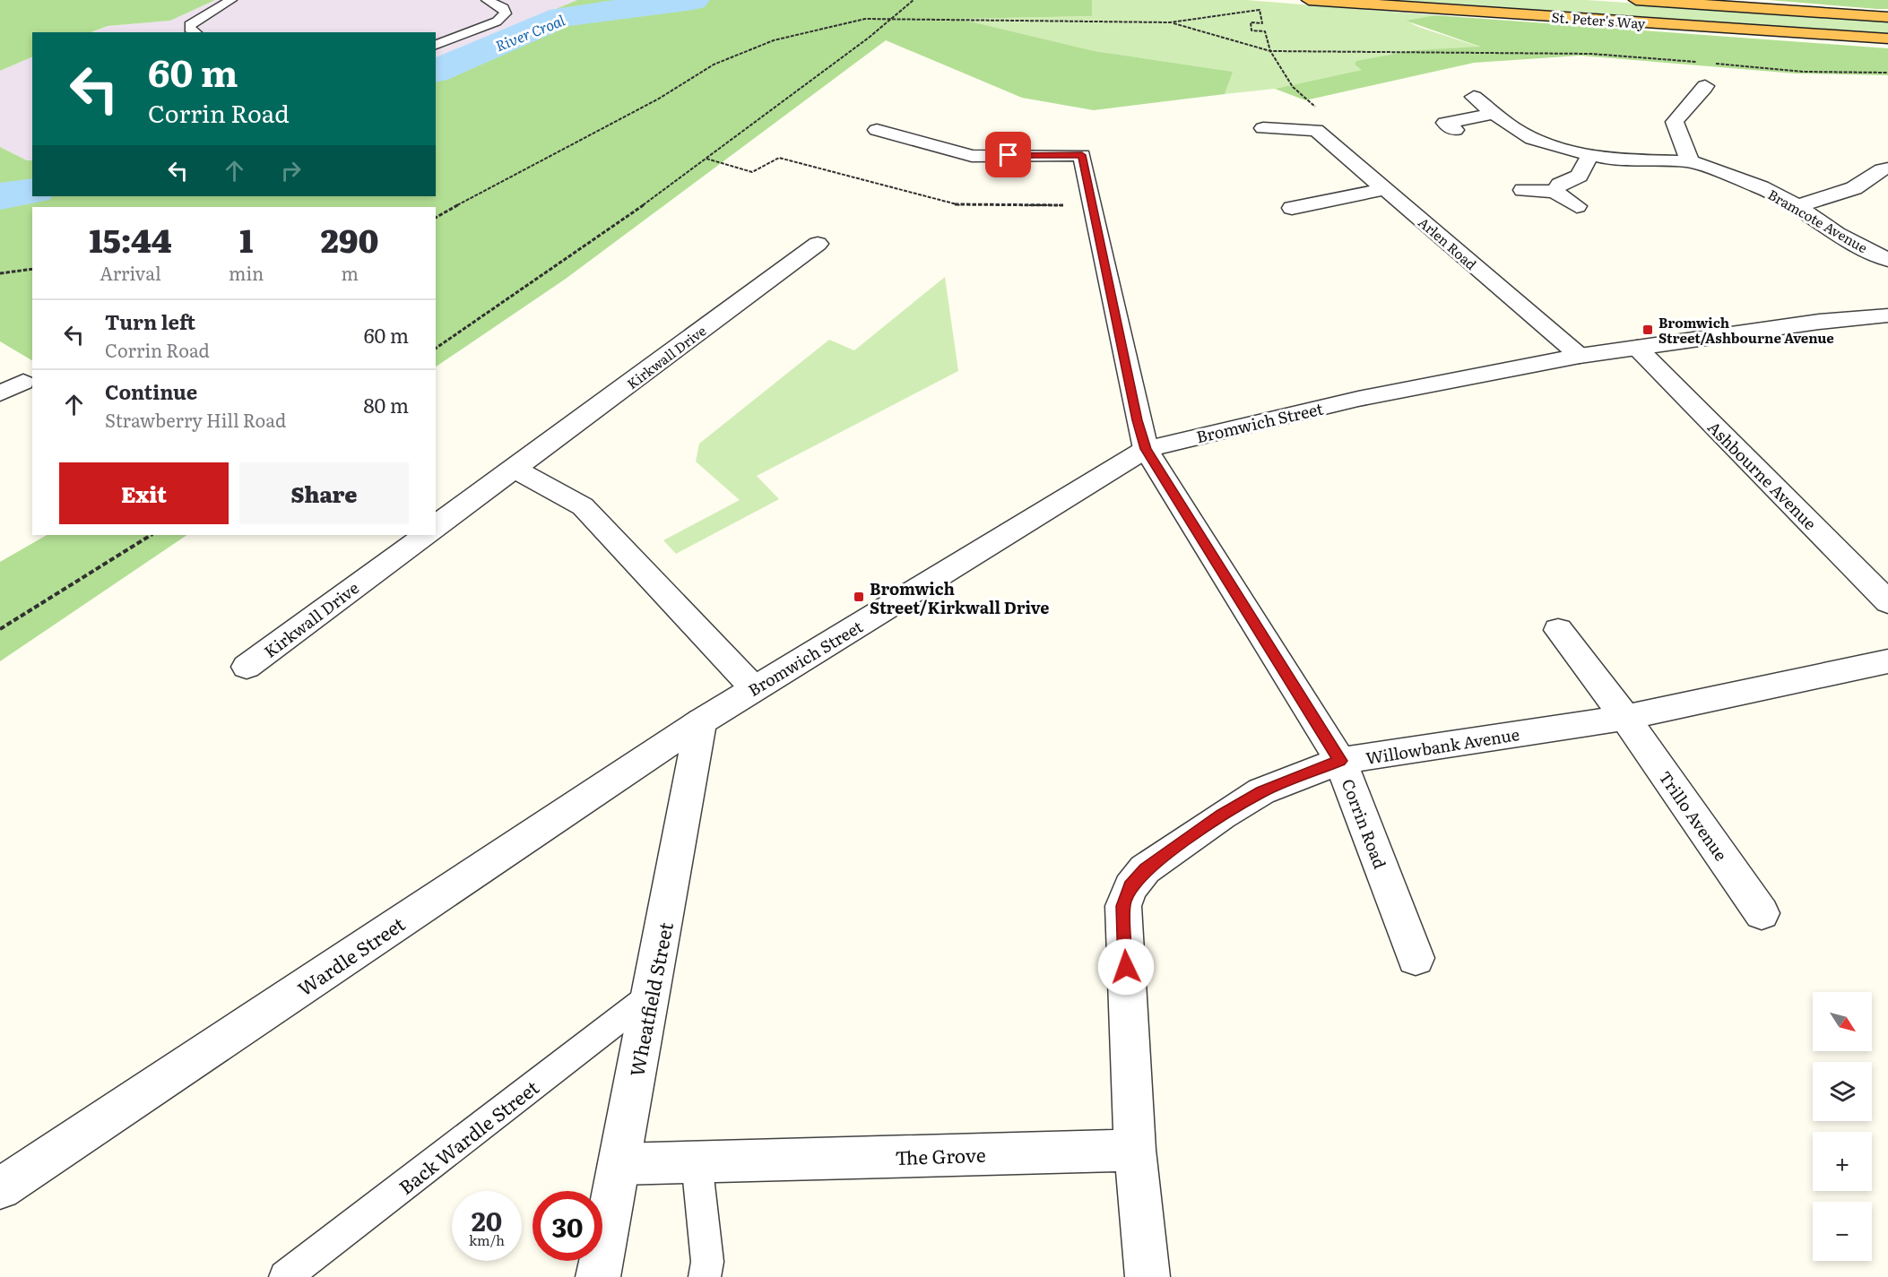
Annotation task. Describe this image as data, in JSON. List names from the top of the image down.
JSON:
{
  "streets": {
    "highway": ["St. Peter's Way"],
    "street": [
      "Bramcote Avenue",
      "Arlen Road",
      "Kirkwall Drive",
      "Bromwich Street",
      "Ashbourne Avenue",
      "Willowbank Avenue",
      "Trillo Avenue",
      "Corrin Road",
      "Wardle Street",
      "Wheatfield Street",
      "The Grove"
    ],
    "lane": ["Back Wardle Street"]
  },
  "crossings": [
    ["Arlen Road", "Bromwich Street"],
    ["Bromwich Street", "Ashbourne Avenue"],
    ["Bromwich Street", "Corrin Road"],
    ["Bromwich Street", "Wardle Street"],
    ["Bromwich Street", "Wheatfield Street"],
    ["Willowbank Avenue", "Trillo Avenue"],
    ["Willowbank Avenue", "Corrin Road"],
    ["Willowbank Avenue", "The Grove"],
    ["Wardle Street", "Wheatfield Street"],
    ["Wheatfield Street", "Back Wardle Street"],
    ["Wheatfield Street", "The Grove"]
  ],
  "water": ["River Croal"],
  "places": {
    "transit": ["Bromwich Street/Ashbourne Avenue", "Bromwich Street/Kirkwall Drive"]
  },
  "north": "bottom right",
  "page": {
    "turn": ["60 m", "Corrin Road"],
    "eta": [
      "15:44",
      "Arrival",
      "1",
      "min",
      "290",
      "m"
    ],
    "list": [
      {
        "name": "Turn left",
        "note": "Corrin Road",
        "value": "60 m"
      },
      {
        "name": "Continue",
        "note": "Strawberry Hill Road",
        "value": "80 m"
      }
    ],
    "buttons": ["Exit", "Share"],
    "map_buttons": ["+", "−"],
    "speed": "20 km/h",
    "limit": "30"
  }
}
